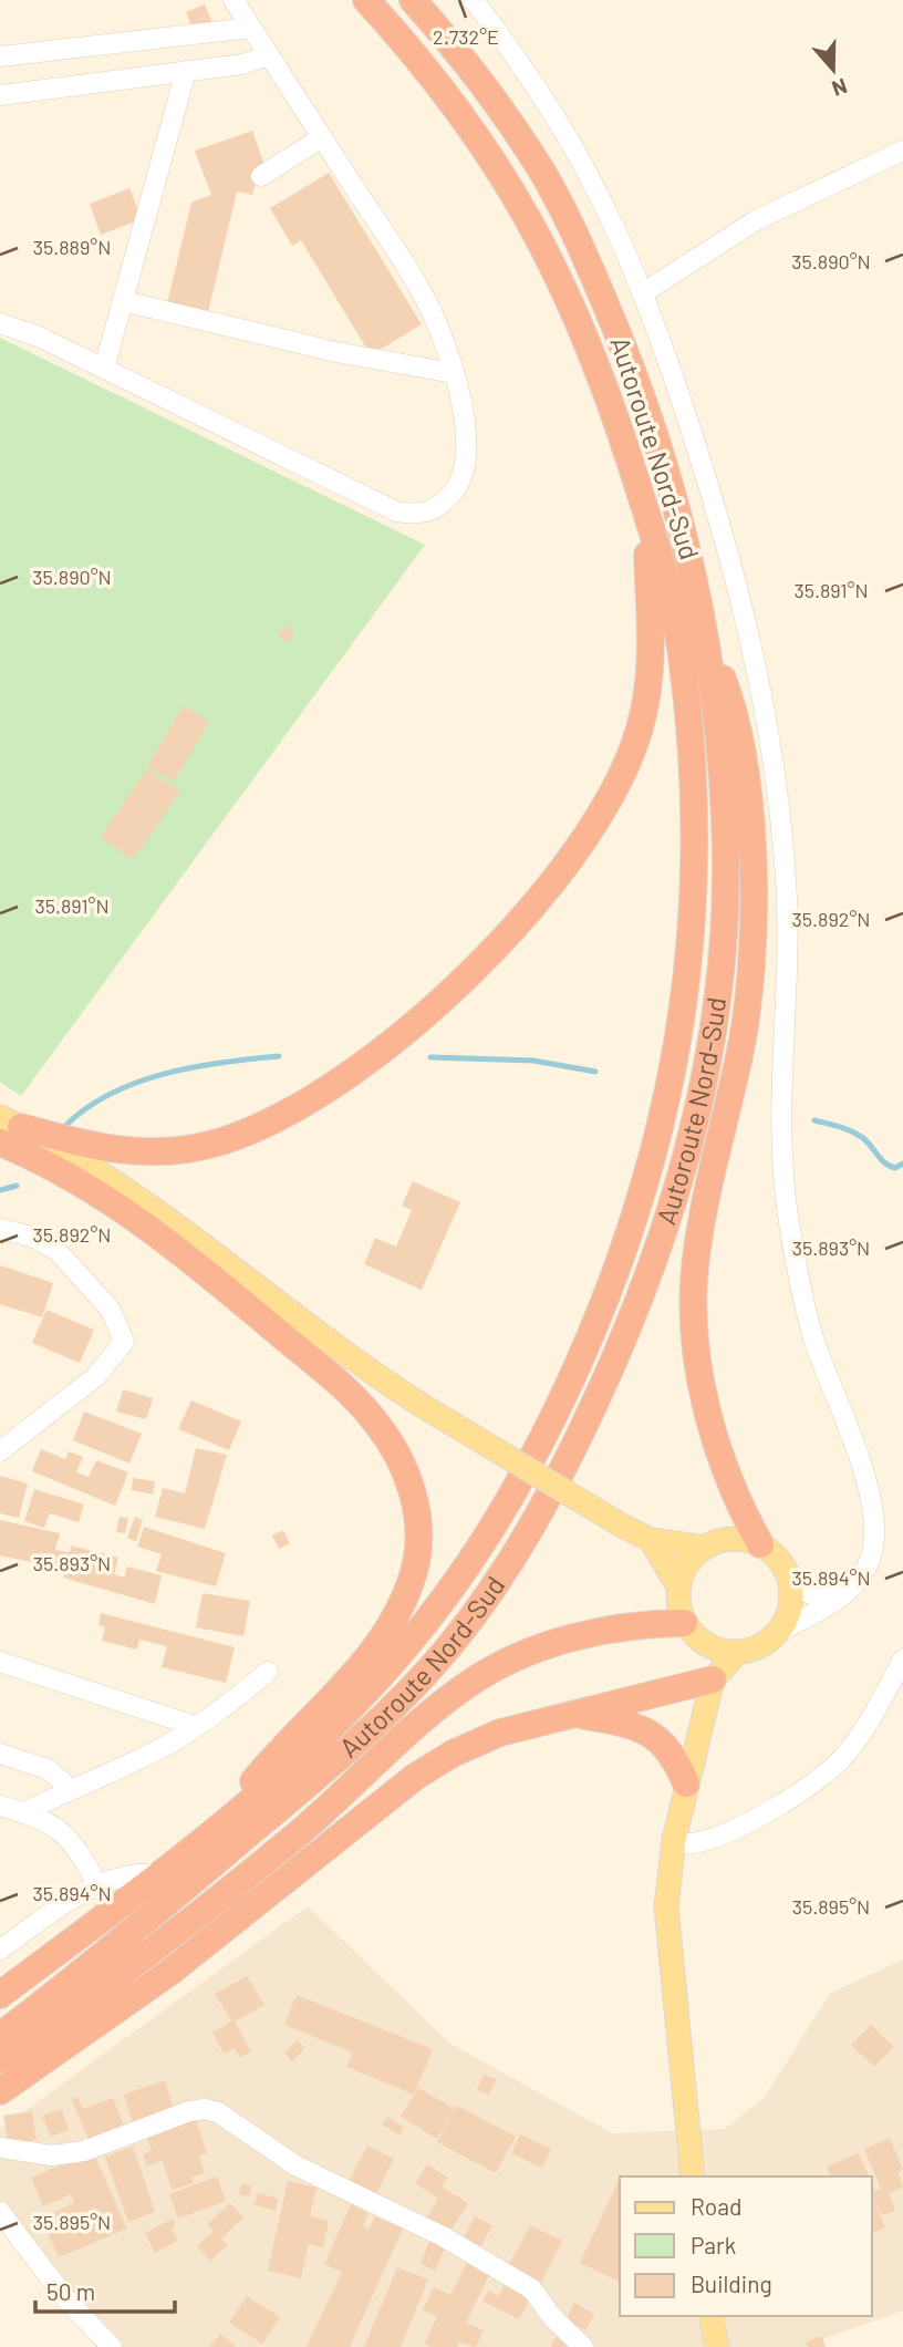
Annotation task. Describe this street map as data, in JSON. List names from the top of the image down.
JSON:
{
  "streets": {
    "highway": ["Autoroute Nord-Sud"]
  },
  "legend": ["Road", "Park", "Building"],
  "scale_bar": "50 m",
  "north": "bottom",
  "coordinates": [
    "2.732°E",
    "35.889°N",
    "35.890°N",
    "35.891°N",
    "35.892°N",
    "35.893°N",
    "35.894°N",
    "35.895°N"
  ]
}
